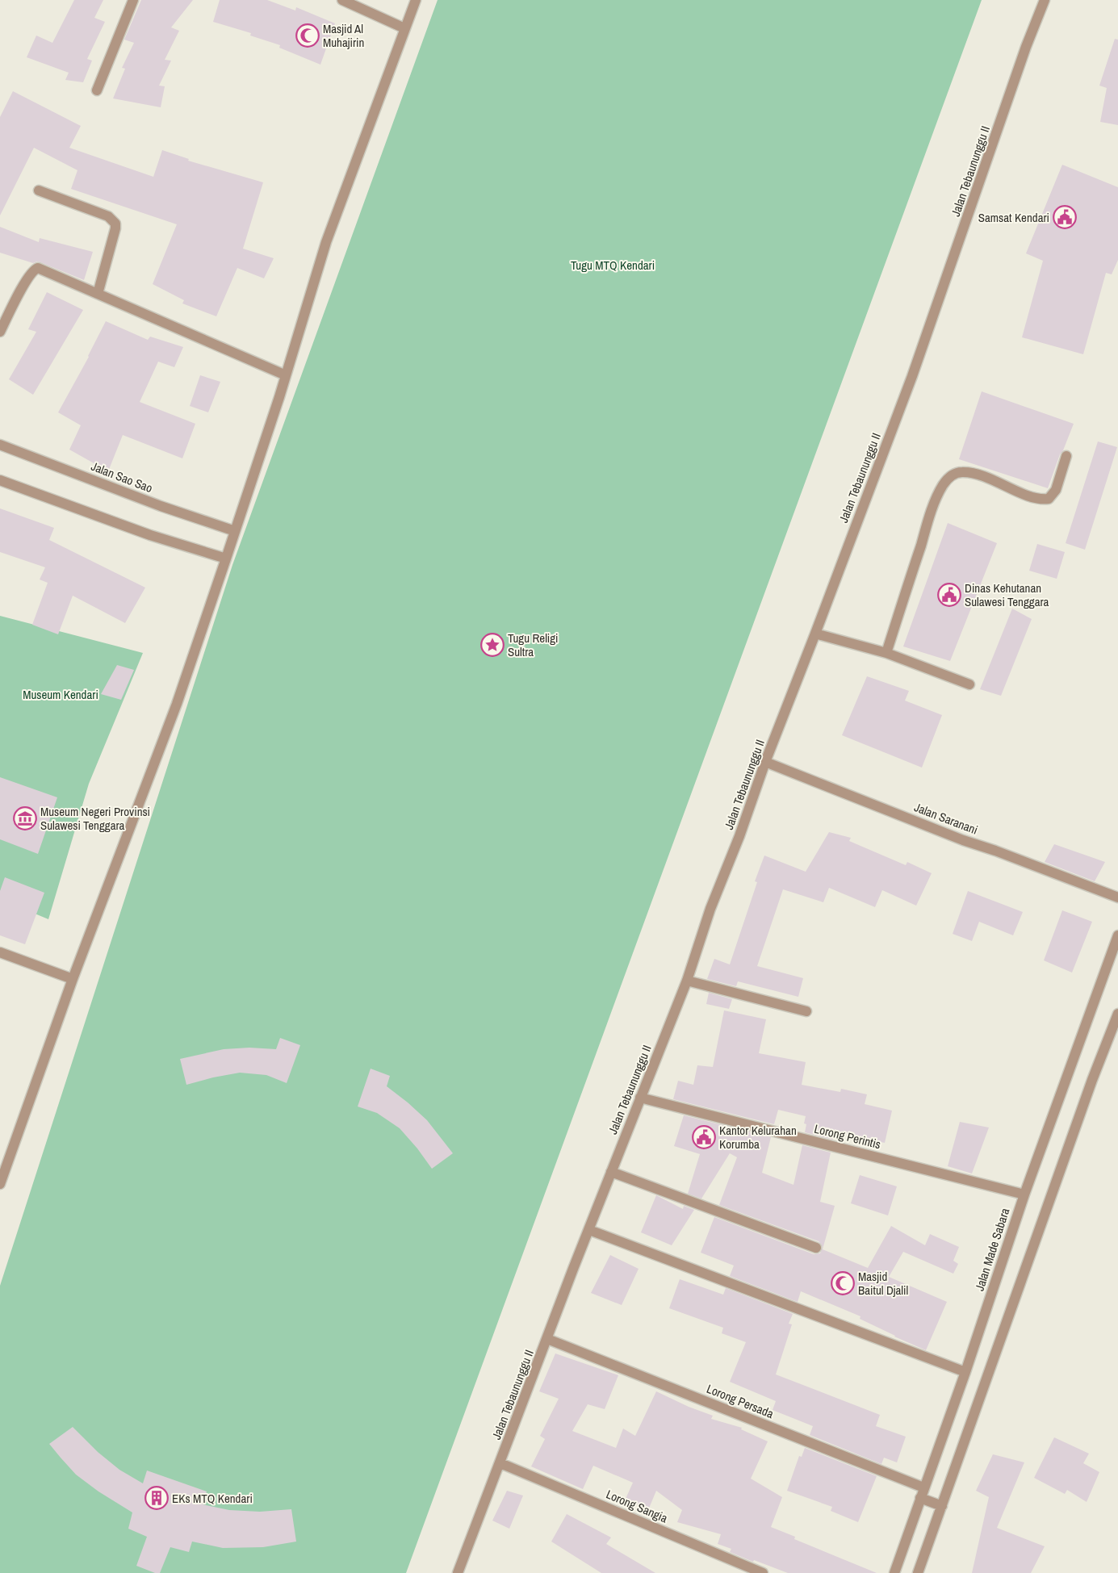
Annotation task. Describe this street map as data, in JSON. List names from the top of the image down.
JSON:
{
  "streets": {
    "street": [
      "Jalan Tebaununggu II",
      "Jalan Sao Sao",
      "Jalan Saranani",
      "Lorong Perintis",
      "Jalan Made Sabara",
      "Lorong Persada",
      "Lorong Sangia"
    ]
  },
  "crossings": [
    ["Jalan Tebaununggu II", "Jalan Saranani"],
    ["Jalan Tebaununggu II", "Lorong Perintis"],
    ["Jalan Tebaununggu II", "Lorong Persada"],
    ["Jalan Tebaununggu II", "Lorong Sangia"],
    ["Lorong Perintis", "Jalan Made Sabara"],
    ["Jalan Made Sabara", "Lorong Persada"]
  ],
  "parks": ["Tugu MTQ Kendari", "Museum Kendari"],
  "places": {
    "mosque": ["Masjid Al Muhajirin", "Masjid Baitul Djalil"],
    "public building": ["Samsat Kendari", "Dinas Kehutanan Sulawesi Tenggara", "Kantor Kelurahan Korumba"],
    "place": ["Tugu Religi Sultra"],
    "museum": ["Museum Negeri Provinsi Sulawesi Tenggara"],
    "building": ["EKs MTQ Kendari"]
  }
}
